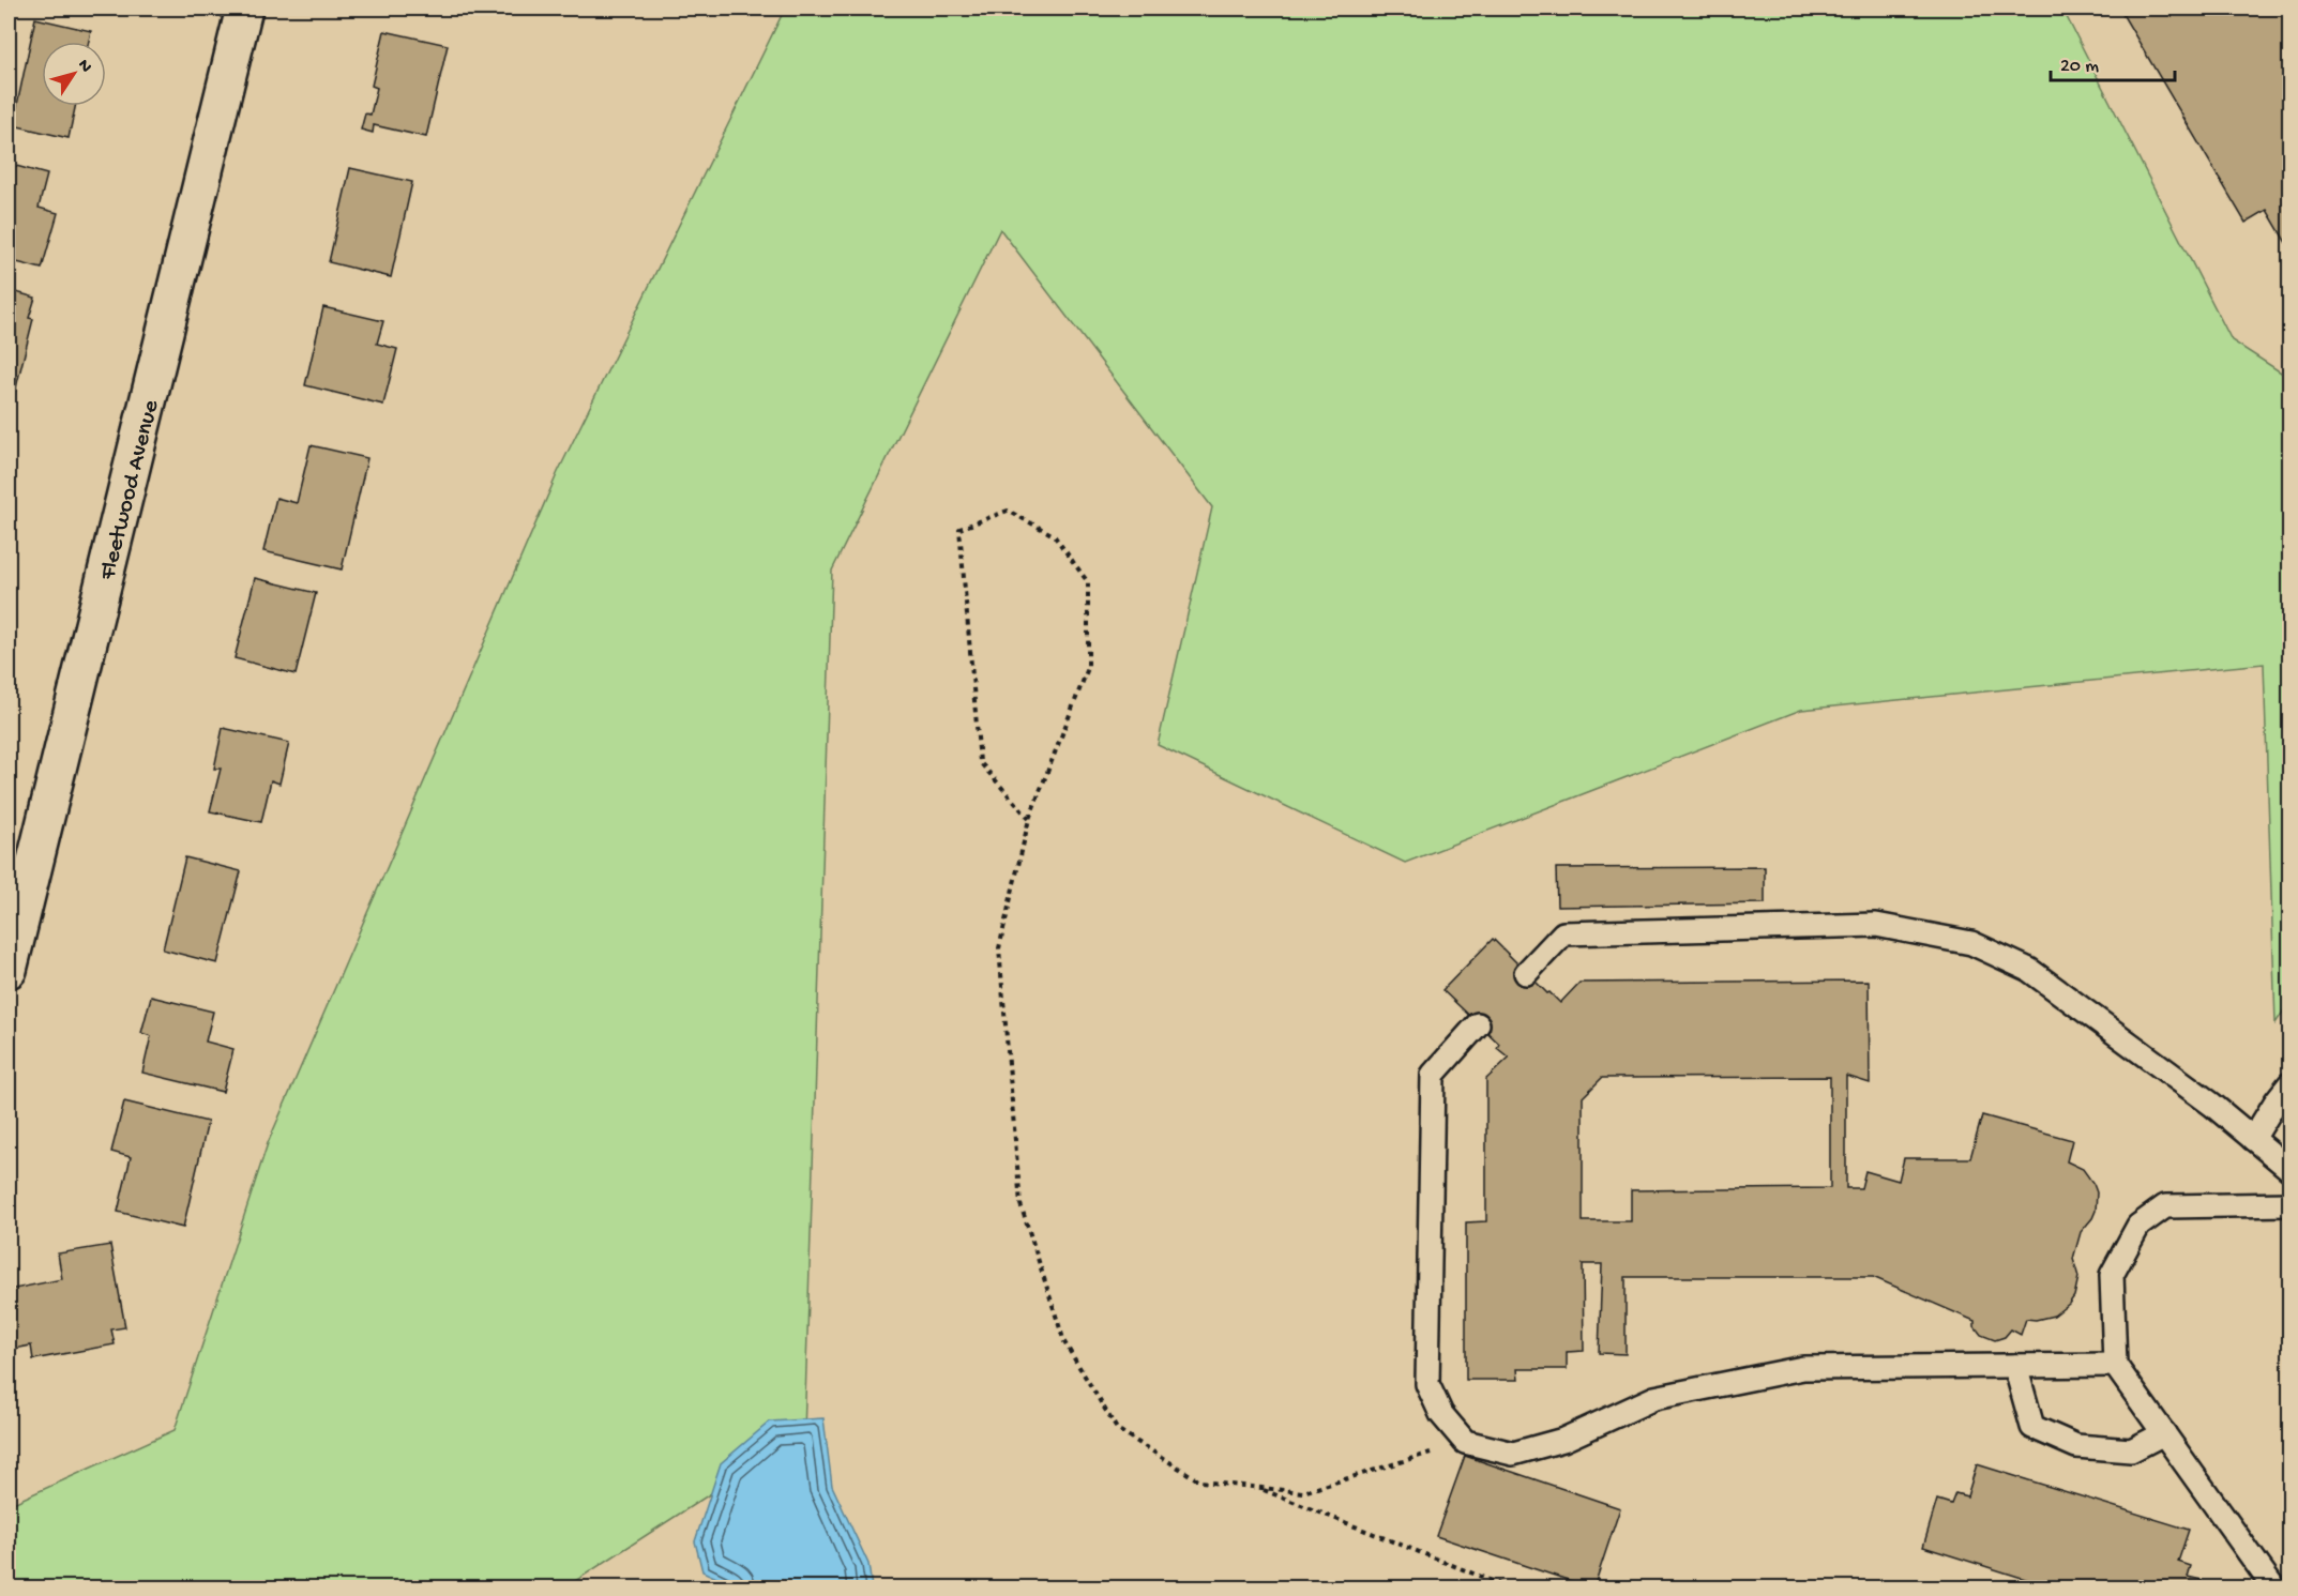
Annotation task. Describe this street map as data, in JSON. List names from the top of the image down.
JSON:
{
  "streets": {
    "street": ["Fleetwood Avenue"]
  },
  "scale_bar": "20 m",
  "north": "top right"
}
